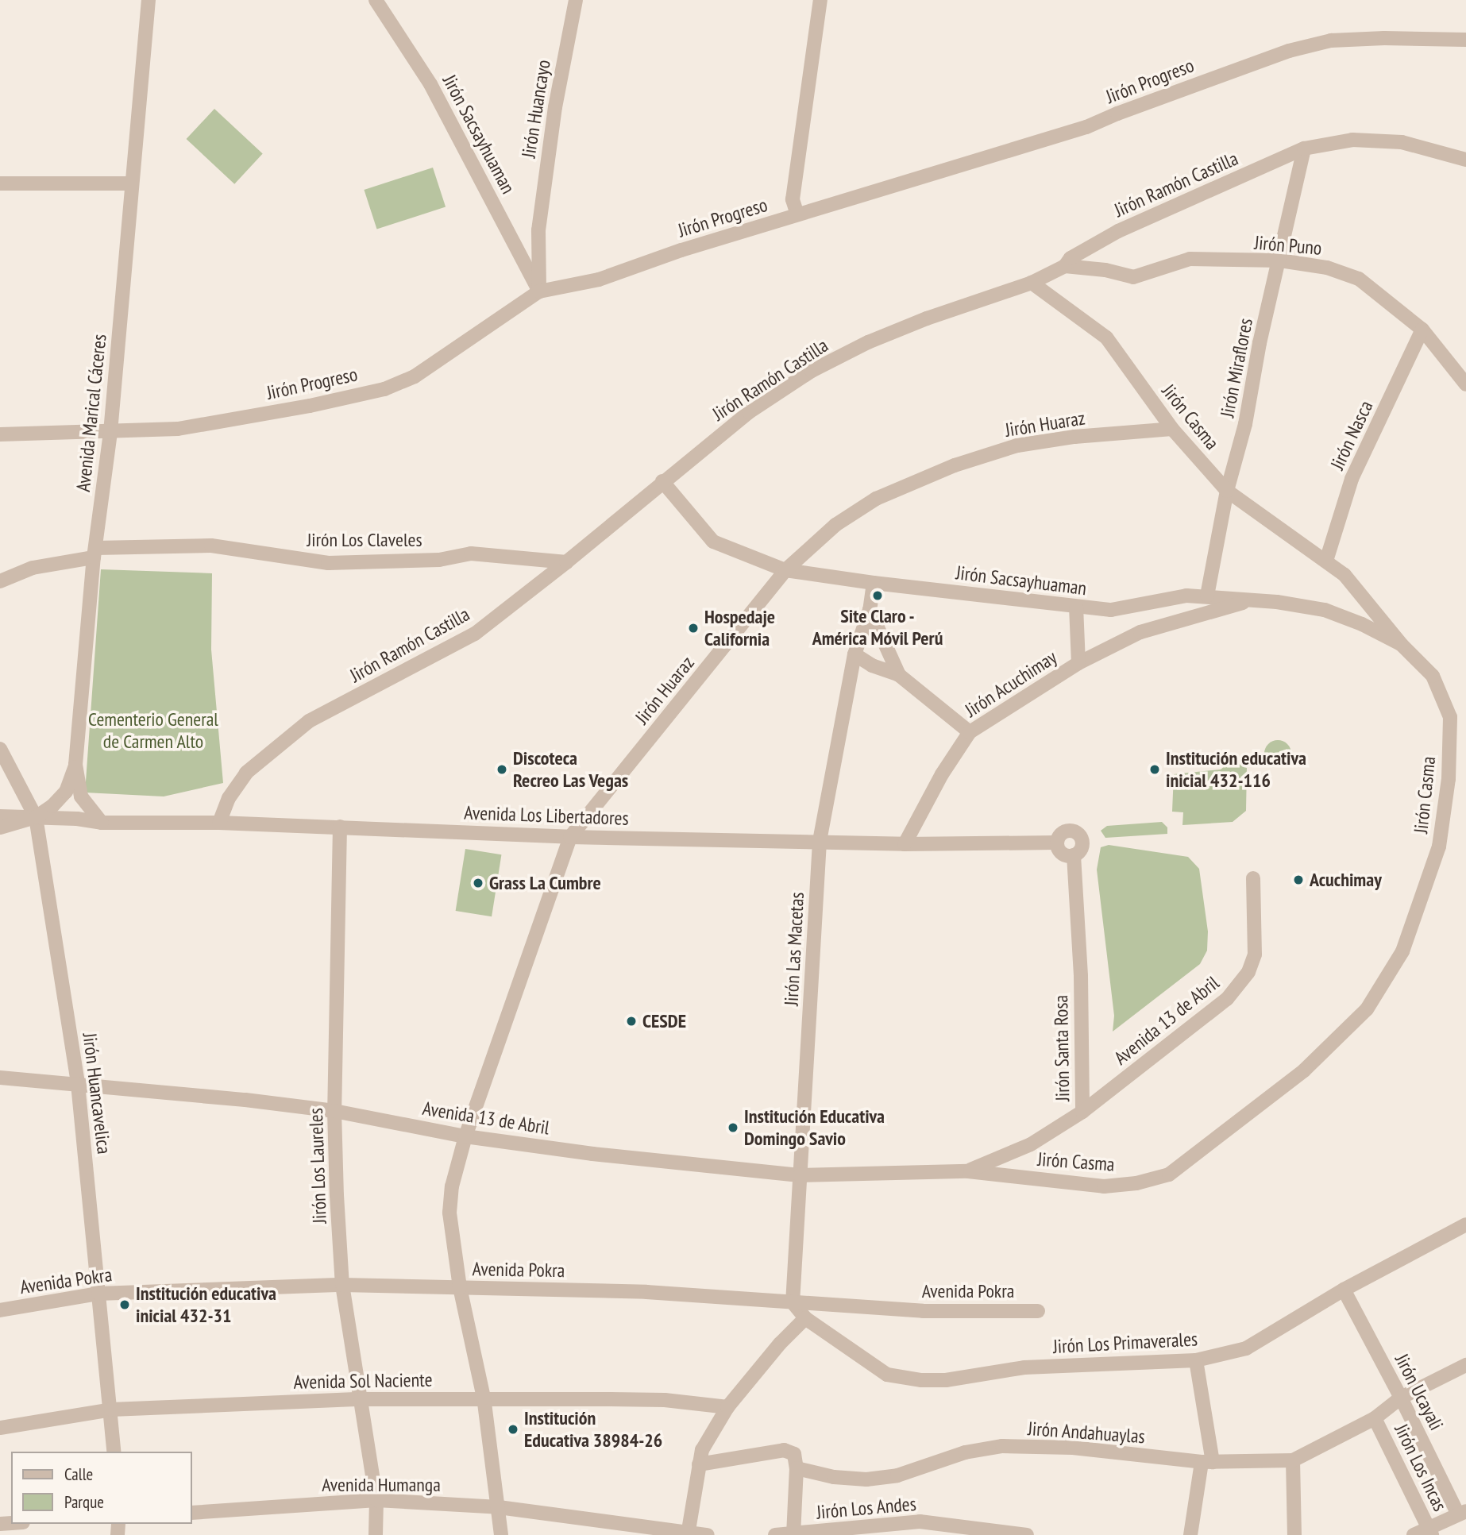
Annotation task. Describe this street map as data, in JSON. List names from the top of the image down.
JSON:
{
  "streets": {
    "street": [
      "Jirón Progreso",
      "Jirón Huancayo",
      "Jirón Sacsayhuaman",
      "Jirón Ramón Castilla",
      "Jirón Puno",
      "Jirón Miraflores",
      "Avenida Marical Cáceres",
      "Jirón Casma",
      "Jirón Huaraz",
      "Jirón Nasca",
      "Jirón Los Claveles",
      "Jirón Acuchimay",
      "Avenida Los Libertadores",
      "Jirón Las Macetas",
      "Avenida 13 de Abril",
      "Jirón Santa Rosa",
      "Jirón Huancavelica",
      "Jirón Los Laureles",
      "Avenida Pokra",
      "Jirón Los Primaverales",
      "Avenida Sol Naciente",
      "Jirón Ucayali",
      "Jirón Andahuaylas",
      "Jirón Los Incas",
      "Avenida Humanga",
      "Jirón Los Andes"
    ]
  },
  "crossings": [
    ["Jirón Progreso", "Jirón Huancayo"],
    ["Jirón Progreso", "Jirón Sacsayhuaman"],
    ["Jirón Progreso", "Avenida Marical Cáceres"],
    ["Jirón Huancayo", "Jirón Sacsayhuaman"],
    ["Jirón Sacsayhuaman", "Jirón Ramón Castilla"],
    ["Jirón Sacsayhuaman", "Jirón Miraflores"],
    ["Jirón Sacsayhuaman", "Jirón Casma"],
    ["Jirón Sacsayhuaman", "Jirón Huaraz"],
    ["Jirón Sacsayhuaman", "Jirón Acuchimay"],
    ["Jirón Sacsayhuaman", "Jirón Las Macetas"],
    ["Jirón Ramón Castilla", "Jirón Puno"],
    ["Jirón Ramón Castilla", "Jirón Miraflores"],
    ["Jirón Ramón Castilla", "Jirón Casma"],
    ["Jirón Ramón Castilla", "Jirón Los Claveles"],
    ["Jirón Ramón Castilla", "Avenida Los Libertadores"],
    ["Jirón Puno", "Jirón Miraflores"],
    ["Jirón Puno", "Jirón Nasca"],
    ["Jirón Miraflores", "Jirón Casma"],
    ["Avenida Marical Cáceres", "Jirón Los Claveles"],
    ["Avenida Marical Cáceres", "Avenida Los Libertadores"],
    ["Jirón Casma", "Jirón Huaraz"],
    ["Jirón Casma", "Jirón Nasca"],
    ["Jirón Casma", "Avenida 13 de Abril"],
    ["Jirón Casma", "Jirón Santa Rosa"],
    ["Jirón Huaraz", "Avenida Los Libertadores"],
    ["Jirón Huaraz", "Avenida 13 de Abril"],
    ["Jirón Huaraz", "Avenida Pokra"],
    ["Jirón Huaraz", "Avenida Sol Naciente"],
    ["Jirón Huaraz", "Avenida Humanga"],
    ["Jirón Acuchimay", "Avenida Los Libertadores"],
    ["Avenida Los Libertadores", "Jirón Las Macetas"],
    ["Avenida Los Libertadores", "Jirón Santa Rosa"],
    ["Avenida Los Libertadores", "Jirón Huancavelica"],
    ["Avenida Los Libertadores", "Jirón Los Laureles"],
    ["Jirón Las Macetas", "Avenida 13 de Abril"],
    ["Jirón Las Macetas", "Avenida Pokra"],
    ["Avenida 13 de Abril", "Jirón Santa Rosa"],
    ["Avenida 13 de Abril", "Jirón Huancavelica"],
    ["Avenida 13 de Abril", "Jirón Los Laureles"],
    ["Jirón Huancavelica", "Avenida Pokra"],
    ["Jirón Huancavelica", "Avenida Sol Naciente"],
    ["Jirón Los Laureles", "Avenida Pokra"],
    ["Jirón Los Laureles", "Avenida Sol Naciente"],
    ["Jirón Los Laureles", "Avenida Humanga"],
    ["Jirón Los Primaverales", "Jirón Ucayali"],
    ["Jirón Ucayali", "Jirón Andahuaylas"],
    ["Jirón Andahuaylas", "Jirón Los Incas"]
  ],
  "parks": ["Cementerio General de Carmen Alto"],
  "places": [
    "Site Claro - América Móvil Perú",
    "Hospedaje California",
    "Discoteca Recreo Las Vegas",
    "Institución educativa inicial 432-116",
    "Acuchimay",
    "Grass La Cumbre",
    "CESDE",
    "Institución Educativa Domingo Savio",
    "Institución educativa inicial 432-31",
    "Institución Educativa 38984-26"
  ],
  "legend": ["Calle", "Parque"]
}
